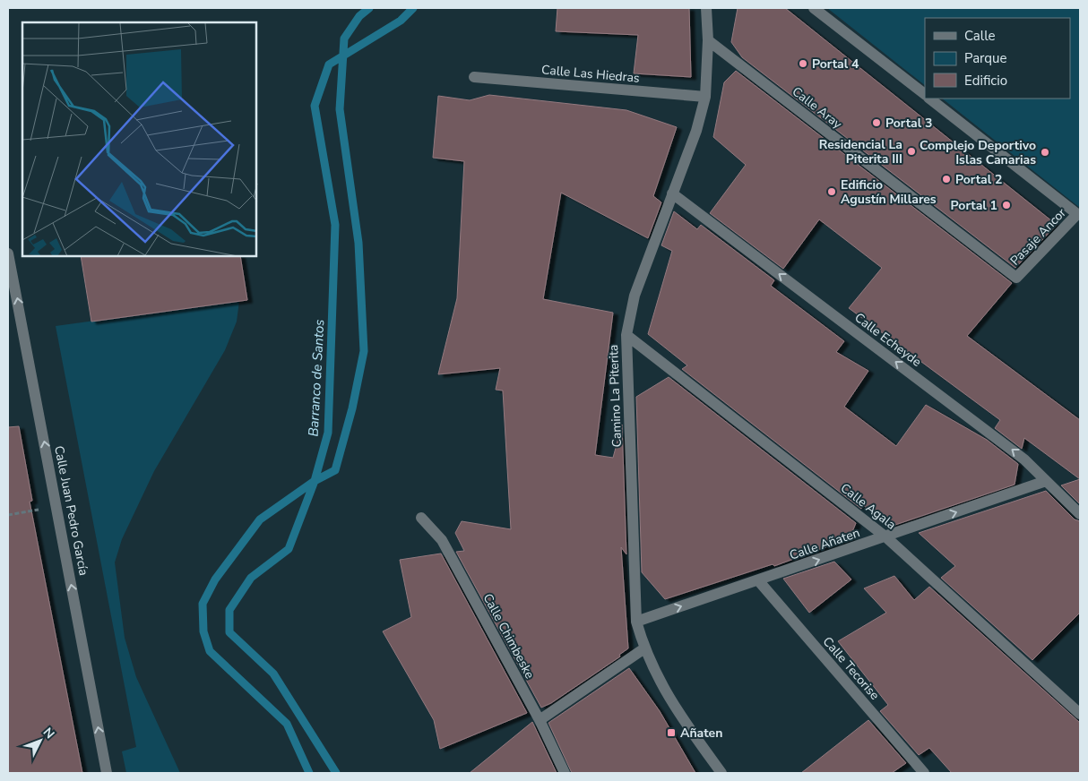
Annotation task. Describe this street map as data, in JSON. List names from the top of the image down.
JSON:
{
  "streets": {
    "street": [
      "Calle Las Hiedras",
      "Calle Aray",
      "Pasaje Ancor",
      "Calle Echeyde",
      "Camino La Piterita",
      "Calle Agala",
      "Calle Juan Pedro García",
      "Calle Añaten",
      "Calle Chimbeske",
      "Calle Tecorise"
    ]
  },
  "crossings": [
    ["Calle Las Hiedras", "Camino La Piterita"],
    ["Calle Aray", "Pasaje Ancor"],
    ["Calle Aray", "Camino La Piterita"],
    ["Calle Echeyde", "Camino La Piterita"],
    ["Calle Echeyde", "Calle Añaten"],
    ["Camino La Piterita", "Calle Agala"],
    ["Camino La Piterita", "Calle Añaten"],
    ["Calle Agala", "Calle Añaten"],
    ["Calle Añaten", "Calle Tecorise"]
  ],
  "one_way": ["Calle Echeyde", "Calle Juan Pedro García", "Calle Añaten"],
  "water": ["Barranco de Santos"],
  "places": {
    "other": [
      "Portal 4",
      "Portal 3",
      "Residencial La Piterita III",
      "Complejo Deportivo Islas Canarias",
      "Portal 2",
      "Edificio Agustín Millares",
      "Portal 1"
    ],
    "transit": ["Añaten"]
  },
  "legend": ["Calle", "Parque", "Edificio"],
  "north": "top right"
}
